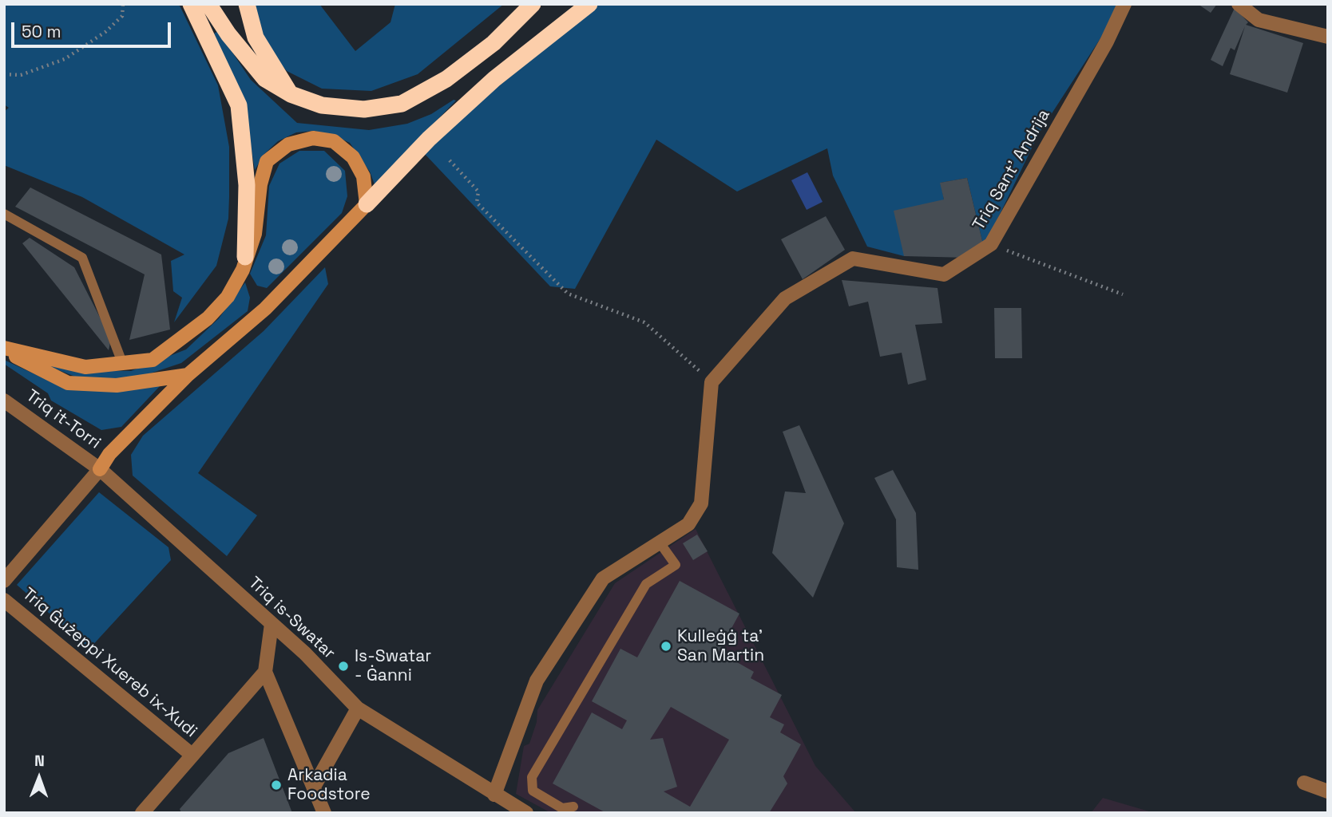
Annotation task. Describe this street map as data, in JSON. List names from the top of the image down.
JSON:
{
  "streets": {
    "street": [
      "Triq Sant' Andrija",
      "Triq it-Torri",
      "Triq is-Swatar",
      "Triq Ġużeppi Xuereb ix-Xudi"
    ]
  },
  "crossings": [
    ["Triq it-Torri", "Triq is-Swatar"]
  ],
  "places": ["Kulleġġ ta' San Martin", "Is-Swatar - Ġanni", "Arkadia Foodstore"],
  "scale_bar": "50 m",
  "north": "top"
}
